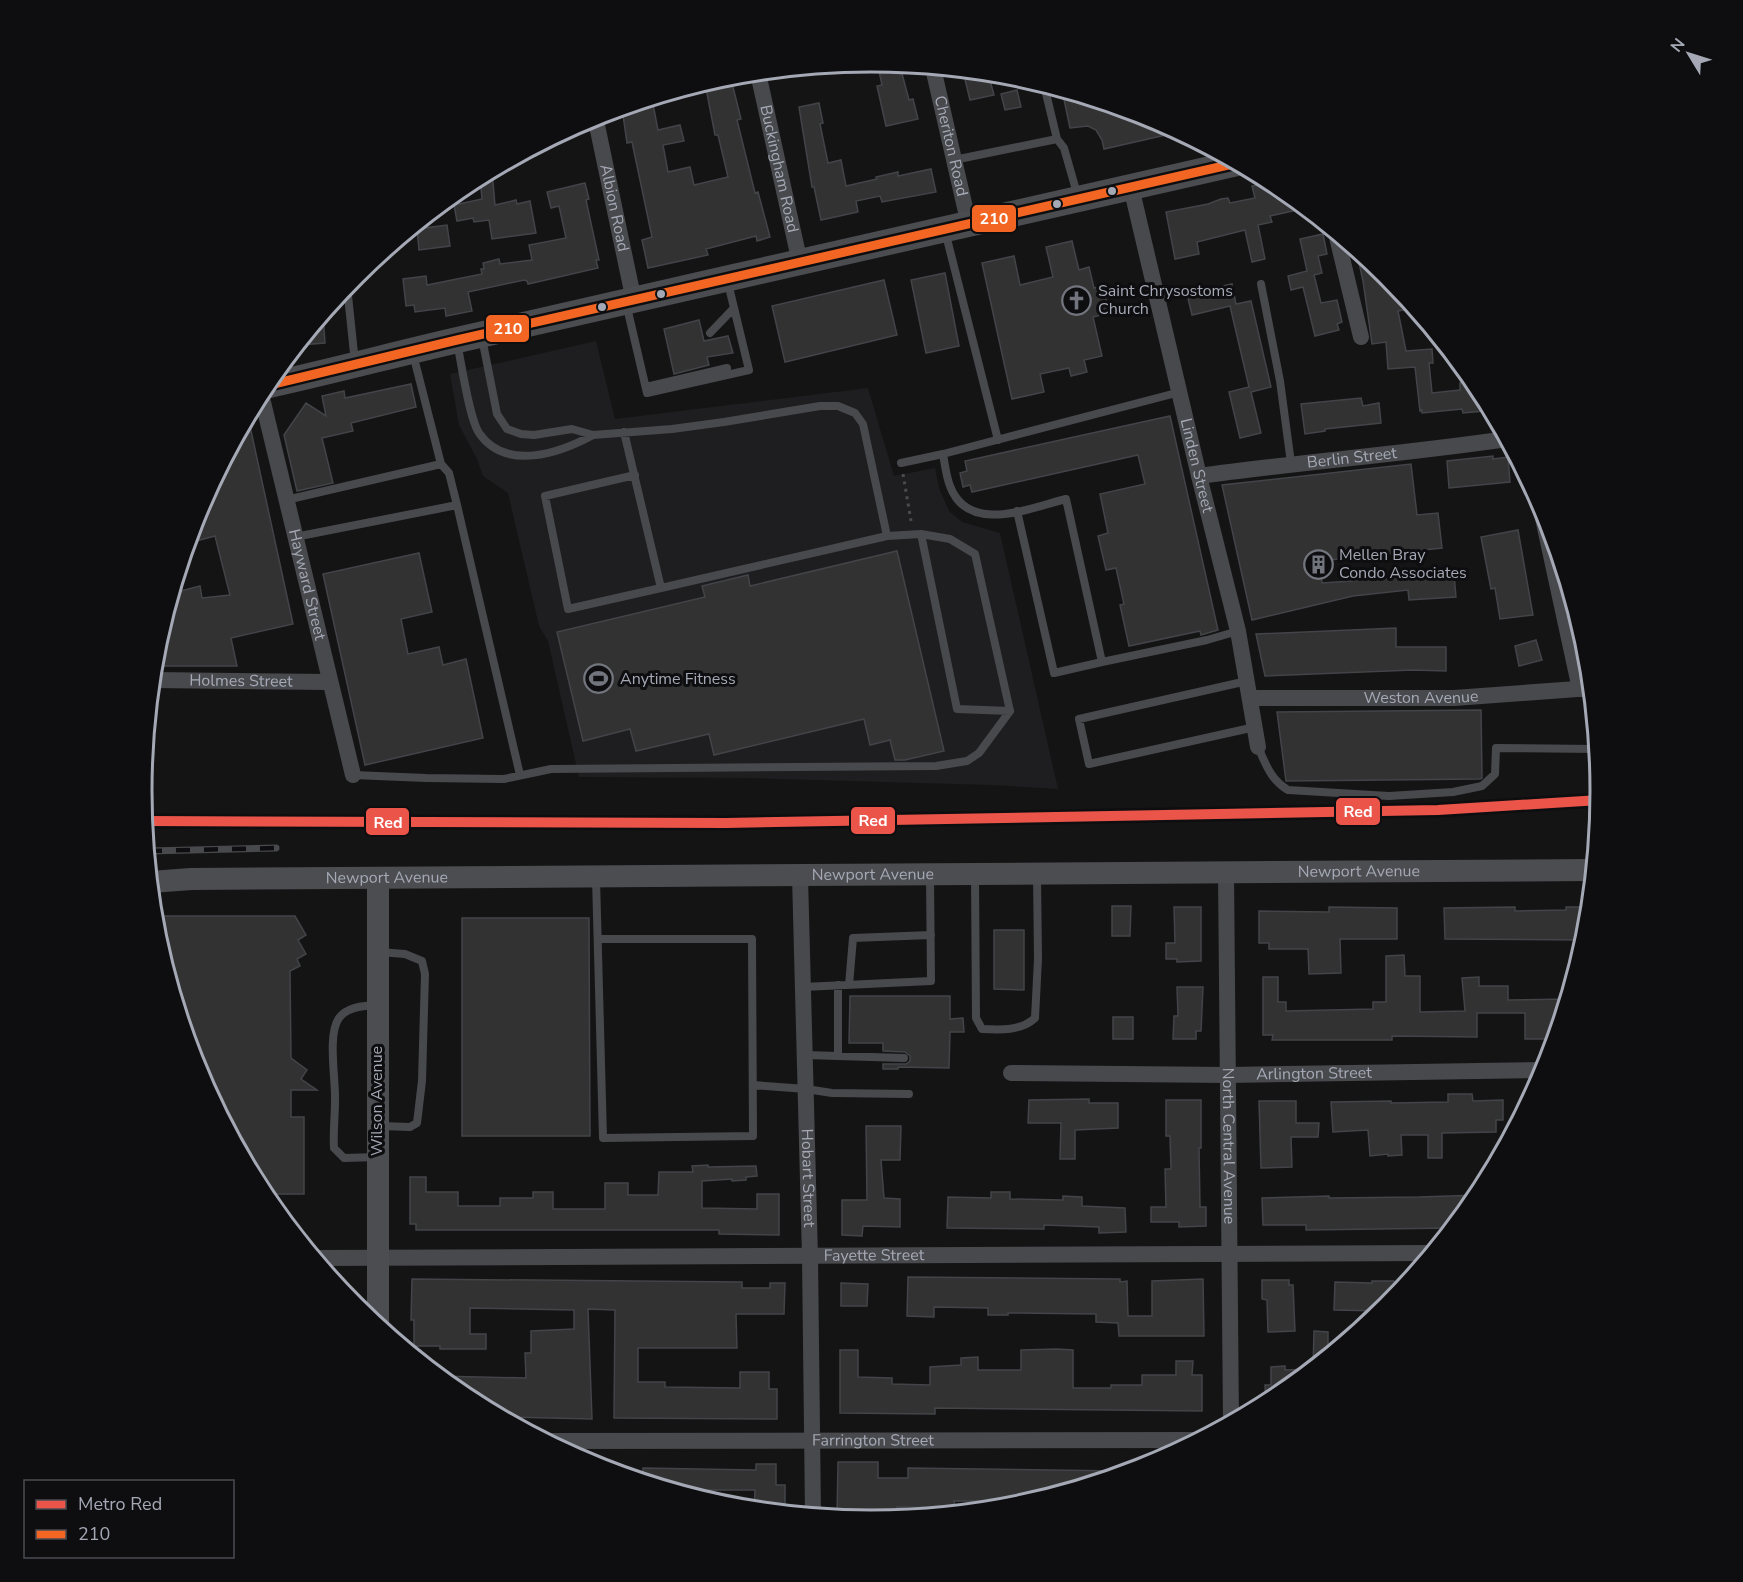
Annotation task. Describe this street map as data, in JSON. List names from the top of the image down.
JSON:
{
  "streets": {
    "main road": ["Newport Avenue", "Wilson Avenue"],
    "street": [
      "Cheriton Road",
      "Buckingham Road",
      "Albion Road",
      "Berlin Street",
      "Linden Street",
      "Hayward Street",
      "Holmes Street",
      "Weston Avenue",
      "Arlington Street",
      "North Central Avenue",
      "Hobart Street",
      "Fayette Street",
      "Farrington Street"
    ]
  },
  "crossings": [
    ["Berlin Street", "Linden Street"],
    ["Linden Street", "Weston Avenue"],
    ["Hayward Street", "Holmes Street"],
    ["Newport Avenue", "Wilson Avenue"],
    ["Newport Avenue", "North Central Avenue"],
    ["Newport Avenue", "Hobart Street"],
    ["Arlington Street", "North Central Avenue"],
    ["Wilson Avenue", "Fayette Street"],
    ["North Central Avenue", "Fayette Street"],
    ["Hobart Street", "Fayette Street"],
    ["Hobart Street", "Farrington Street"]
  ],
  "places": {
    "church": ["Saint Chrysostoms Church"],
    "building": ["Mellen Bray Condo Associates"],
    "sports": ["Anytime Fitness"]
  },
  "lines": ["transit line 210", "metro line Red"],
  "legend": ["Metro Red", "210"],
  "north": "top left"
}
